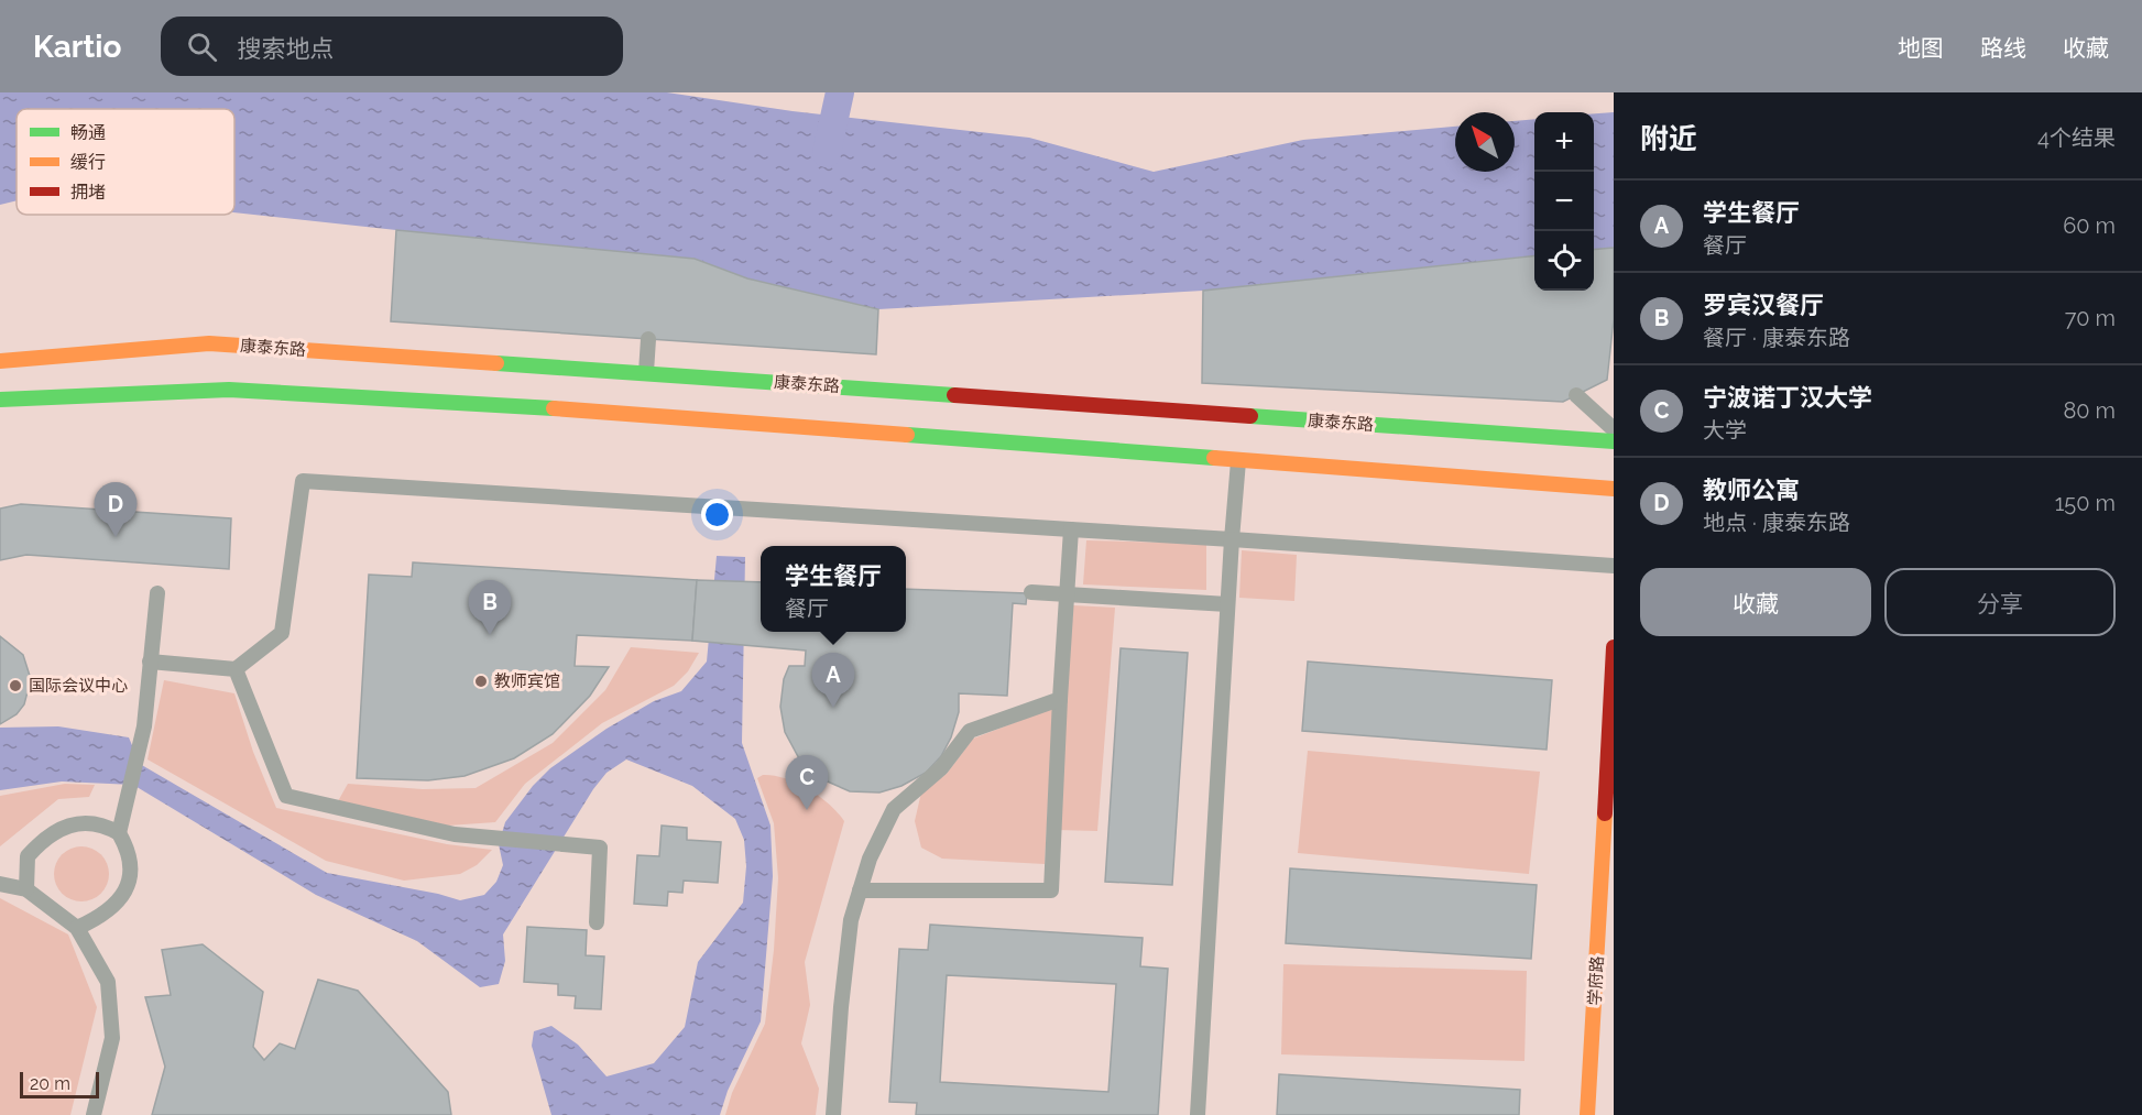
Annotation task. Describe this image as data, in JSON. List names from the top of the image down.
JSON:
{
  "streets": {
    "street": ["康泰东路", "学府路"]
  },
  "places": ["教师宾馆", "国际会议中心"],
  "legend": ["畅通", "缓行", "拥堵"],
  "scale_bar": "20 m",
  "north": "top left",
  "page": {
    "header": "Kartio",
    "search": "搜索地点",
    "nav": ["地图", "路线", "收藏"],
    "heading": ["附近", "4个结果"],
    "map_buttons": ["+", "−"],
    "list": [
      {
        "mark": "A",
        "name": "学生餐厅",
        "note": "餐厅",
        "value": "60 m"
      },
      {
        "mark": "B",
        "name": "罗宾汉餐厅",
        "note": "餐厅 · 康泰东路",
        "value": "70 m"
      },
      {
        "mark": "C",
        "name": "宁波诺丁汉大学",
        "note": "大学",
        "value": "80 m"
      },
      {
        "mark": "D",
        "name": "教师公寓",
        "note": "地点 · 康泰东路",
        "value": "150 m"
      }
    ],
    "pins": [
      "D",
      "B",
      "A",
      "C"
    ],
    "popup": ["学生餐厅", "餐厅"],
    "buttons": ["收藏", "分享"],
    "scale": "20 m"
  }
}
